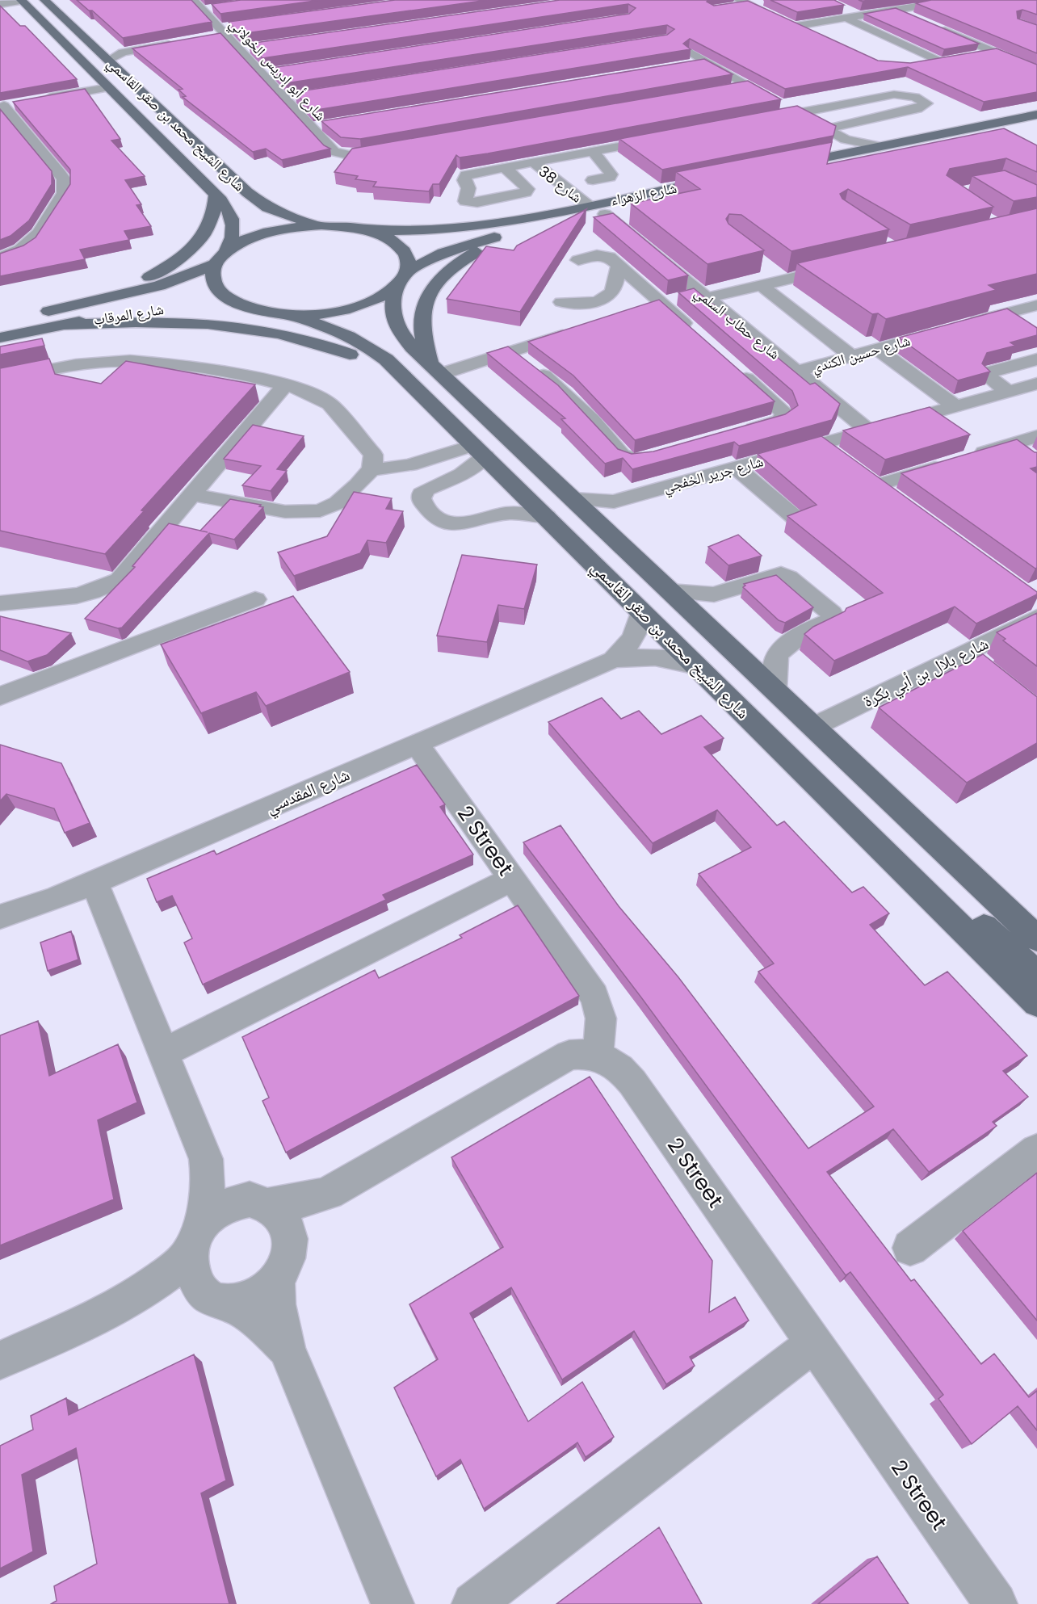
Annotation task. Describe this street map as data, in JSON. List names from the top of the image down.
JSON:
{
  "streets": {
    "main road": ["شارع الشيخ محمد بن صقر القاسمي", "شارع الزهراء", "شارع المرقاب"],
    "street": [
      "شارع أبو إدريس الخولاني",
      "شارع 38",
      "شارع حطاب السلمي",
      "شارع حسين الكندي",
      "شارع جرير الخفجي",
      "شارع بلال بن أبي بكرة",
      "شارع المقدسي",
      "2 Street"
    ]
  },
  "crossings": [
    ["شارع الشيخ محمد بن صقر القاسمي", "شارع الزهراء"],
    ["شارع الشيخ محمد بن صقر القاسمي", "شارع جرير الخفجي"],
    ["شارع الشيخ محمد بن صقر القاسمي", "شارع بلال بن أبي بكرة"],
    ["شارع الشيخ محمد بن صقر القاسمي", "شارع المقدسي"],
    ["شارع 38", "شارع الزهراء"],
    ["شارع الزهراء", "شارع حطاب السلمي"],
    ["شارع حطاب السلمي", "شارع حسين الكندي"],
    ["شارع حطاب السلمي", "شارع جرير الخفجي"],
    ["شارع المقدسي", "2 Street"]
  ]
}
